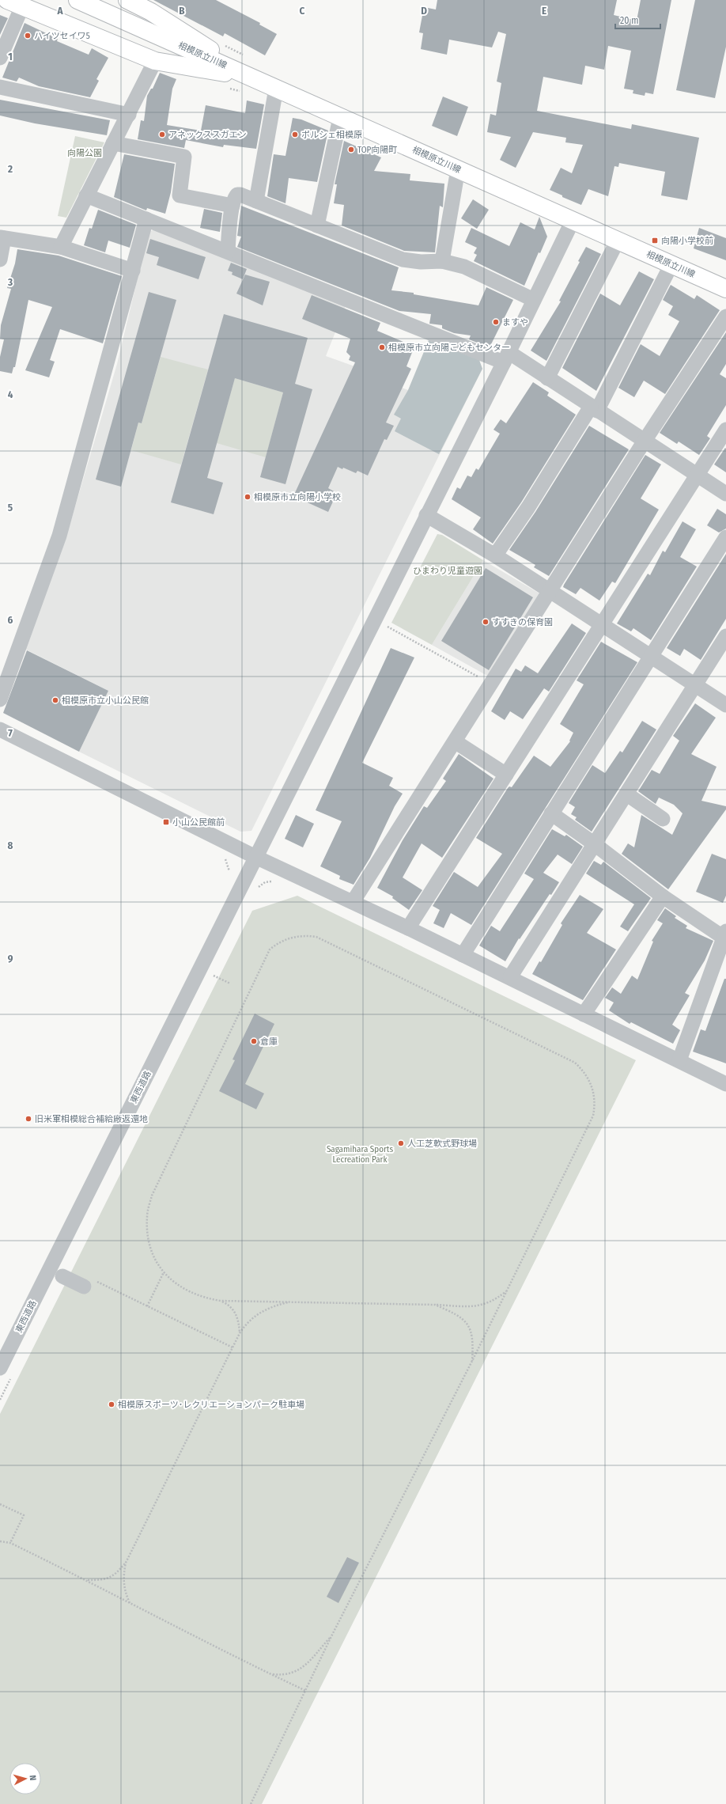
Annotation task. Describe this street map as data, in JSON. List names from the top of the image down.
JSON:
{
  "streets": {
    "main road": ["相模原立川線"],
    "street": ["東西道路"]
  },
  "crossings": [
    ["相模原立川線", "東西道路"]
  ],
  "parks": ["向陽公園", "ひまわり児童遊園", "Sagamihara Sports Lecreation Park"],
  "places": {
    "other": [
      "ハイツセイワ5",
      "アネックススガエン",
      "ポルシェ相模原",
      "TOP向陽町",
      "ますや",
      "相模原市立向陽こどもセンター",
      "相模原市立向陽小学校",
      "すすきの保育園",
      "相模原市立小山公民館",
      "倉庫",
      "旧米軍相模総合補給廠返還地",
      "人工芝軟式野球場",
      "相模原スポーツ･レクリエーションパーク駐車場"
    ],
    "transit": ["向陽小学校前", "小山公民館前"]
  },
  "scale_bar": "20 m",
  "north": "right",
  "grid": {
    "columns": [
      "A",
      "B",
      "C",
      "D",
      "E"
    ],
    "rows": [
      "1",
      "2",
      "3",
      "4",
      "5",
      "6",
      "7",
      "8",
      "9"
    ]
  }
}
